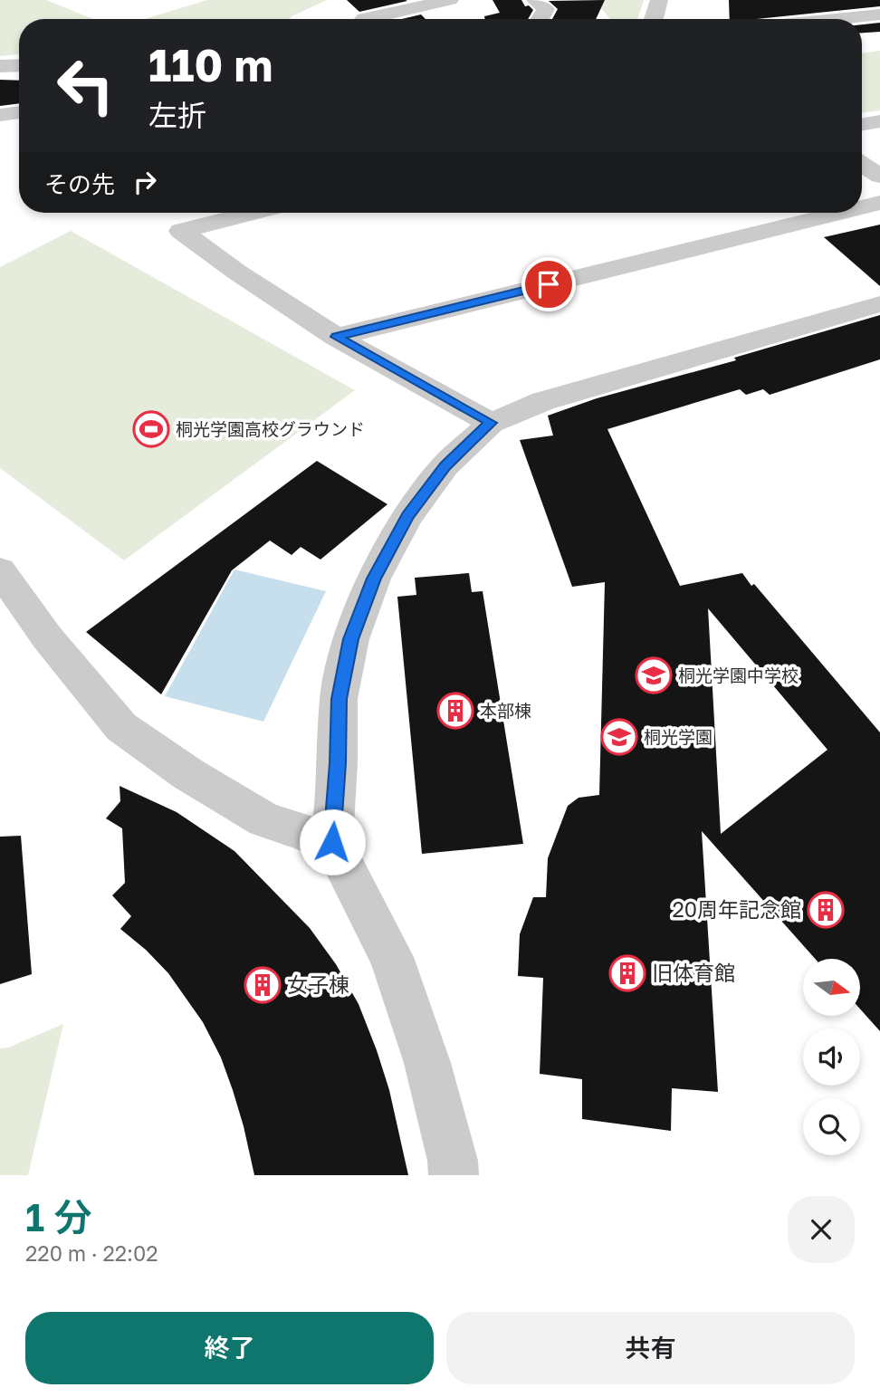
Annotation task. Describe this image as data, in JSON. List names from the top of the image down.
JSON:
{
  "places": {
    "sports": ["桐光学園高校グラウンド"],
    "school or university": ["桐光学園中学校", "桐光学園"],
    "building": [
      "本部棟",
      "20周年記念館",
      "旧体育館",
      "女子棟"
    ]
  },
  "north": "right",
  "page": {
    "turn": ["110 m", "左折"],
    "then": "その先",
    "heading": ["1 分", "220 m · 22:02"],
    "buttons": ["終了", "共有"]
  }
}
